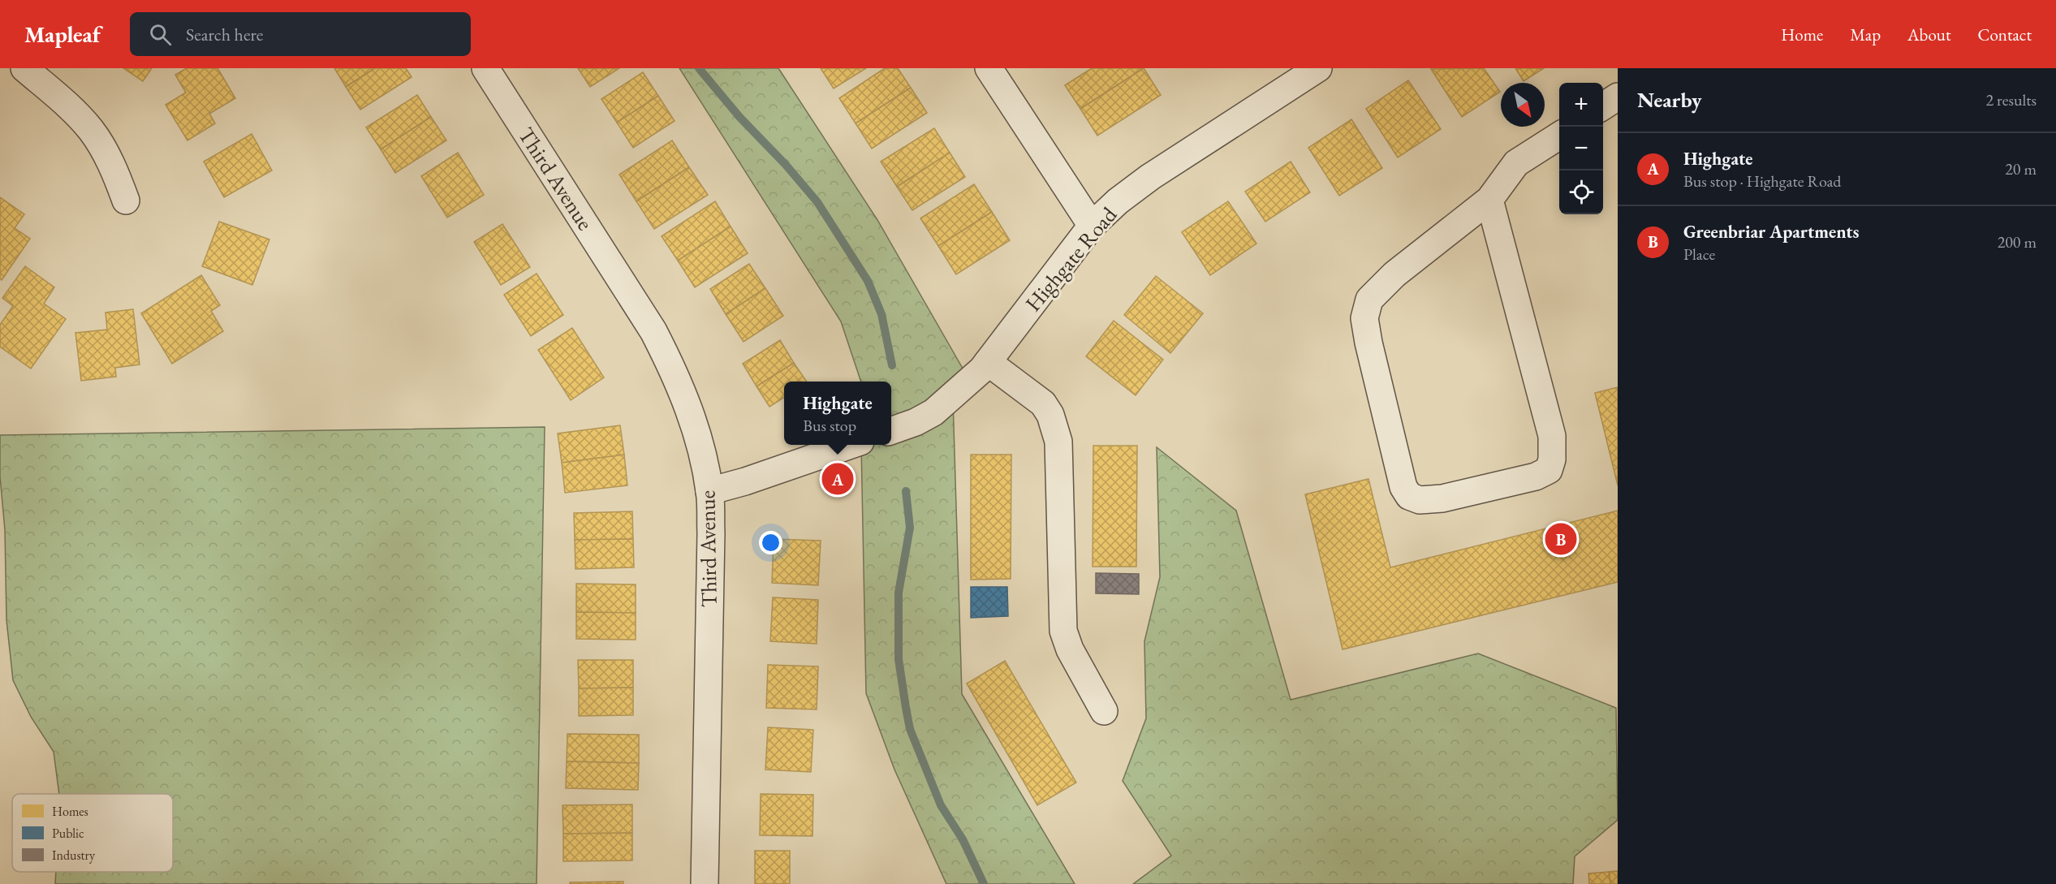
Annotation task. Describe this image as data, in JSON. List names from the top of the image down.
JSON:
{
  "streets": {
    "street": ["Third Avenue", "Highgate Road"]
  },
  "legend": ["Homes", "Public", "Industry"],
  "north": "bottom right",
  "page": {
    "header": "Mapleaf",
    "search": "Search here",
    "nav": [
      "Home",
      "Map",
      "About",
      "Contact"
    ],
    "heading": ["Nearby", "2 results"],
    "map_buttons": ["+", "−"],
    "list": [
      {
        "mark": "A",
        "name": "Highgate",
        "note": "Bus stop · Highgate Road",
        "value": "20 m"
      },
      {
        "mark": "B",
        "name": "Greenbriar Apartments",
        "note": "Place",
        "value": "200 m"
      }
    ],
    "popup": ["Highgate", "Bus stop"],
    "pins": ["A", "B"]
  }
}
